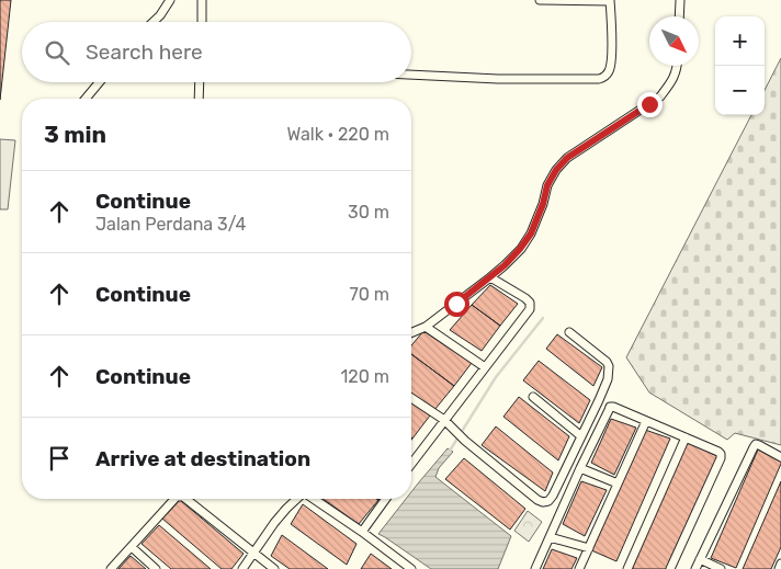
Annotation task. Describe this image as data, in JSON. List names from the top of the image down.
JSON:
{
  "north": "bottom right",
  "page": {
    "map_buttons": ["+", "−"],
    "search": "Search here",
    "heading": ["3 min", "Walk · 220 m"],
    "list": [
      ["Continue", "Jalan Perdana 3/4", "30 m"],
      ["Continue", "70 m"],
      ["Continue", "120 m"],
      "Arrive at destination"
    ]
  }
}
